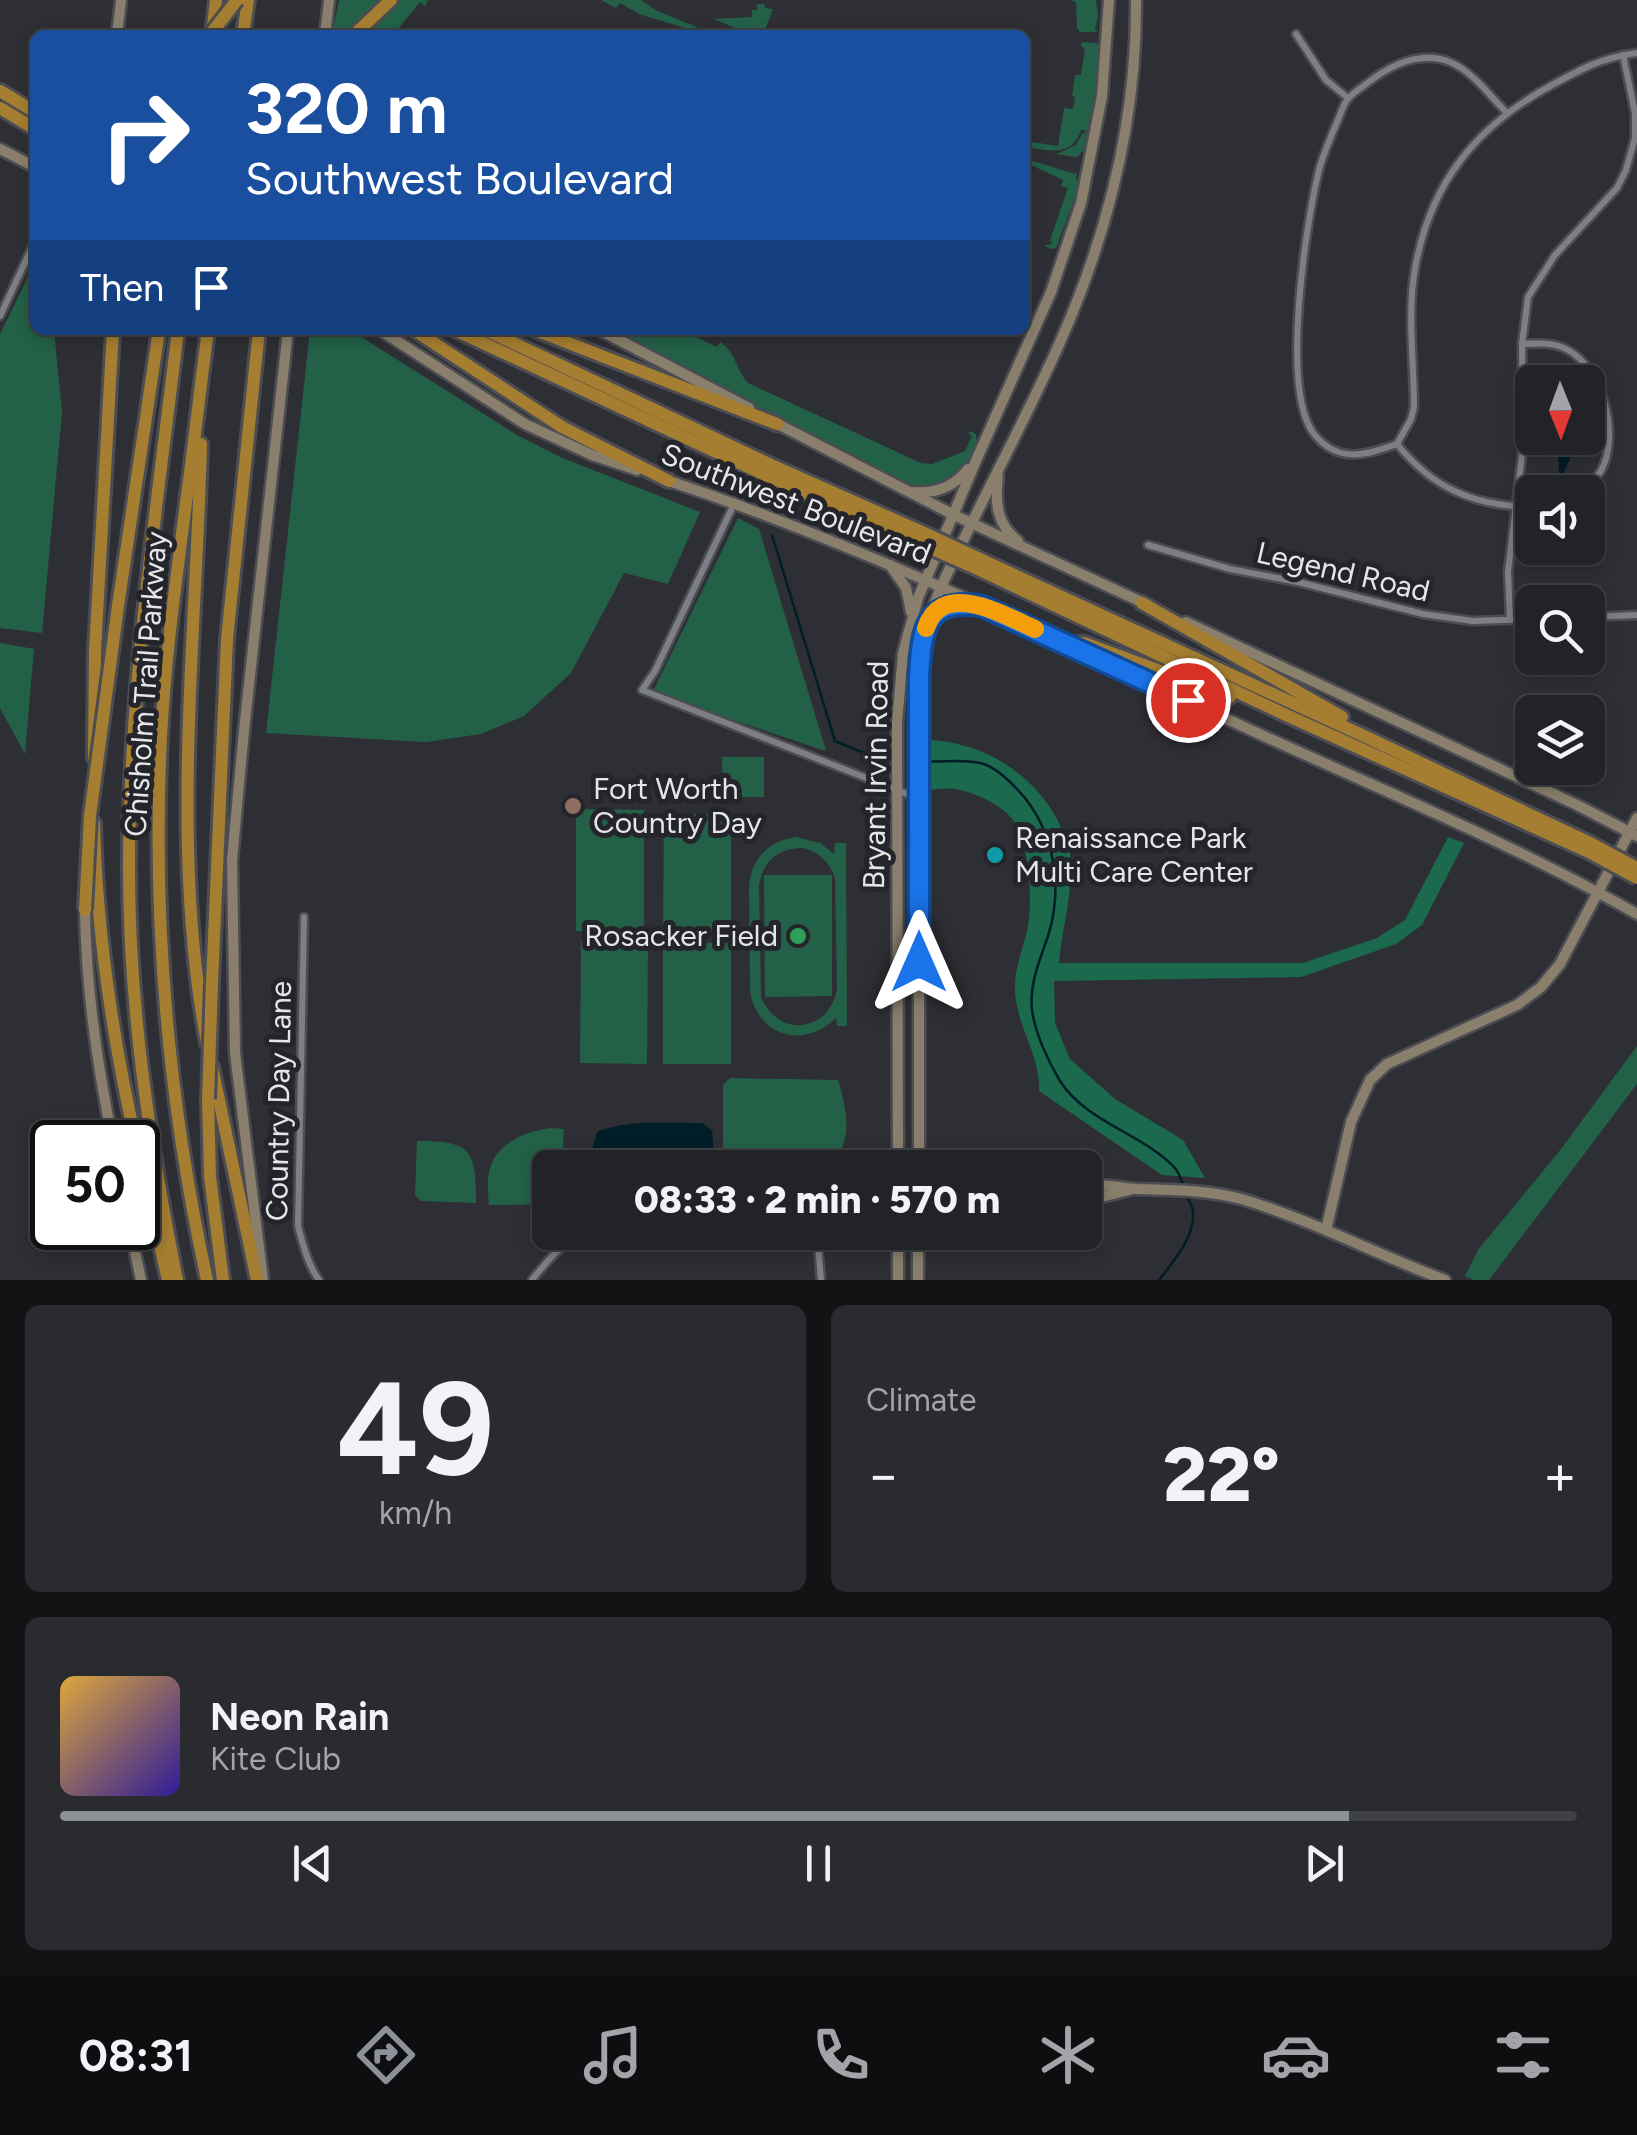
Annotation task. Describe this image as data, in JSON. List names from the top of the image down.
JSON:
{
  "streets": {
    "highway": ["Southwest Boulevard", "Chisholm Trail Parkway"],
    "main road": ["Bryant Irvin Road"],
    "street": ["Legend Road", "Country Day Lane"]
  },
  "crossings": [
    ["Southwest Boulevard", "Bryant Irvin Road"]
  ],
  "places": ["Fort Worth Country Day", "Renaissance Park Multi Care Center", "Rosacker Field"],
  "north": "bottom",
  "page": {
    "turn": ["320 m", "Southwest Boulevard"],
    "then": "Then",
    "limit": "50",
    "trip": "08:33 · 2 min · 570 m",
    "tile": [
      ["49", "km/h"],
      "Climate"
    ],
    "heat": ["−", "22°", "+"],
    "song": ["Neon Rain", "Kite Club"],
    "tabs": "08:31"
  }
}
